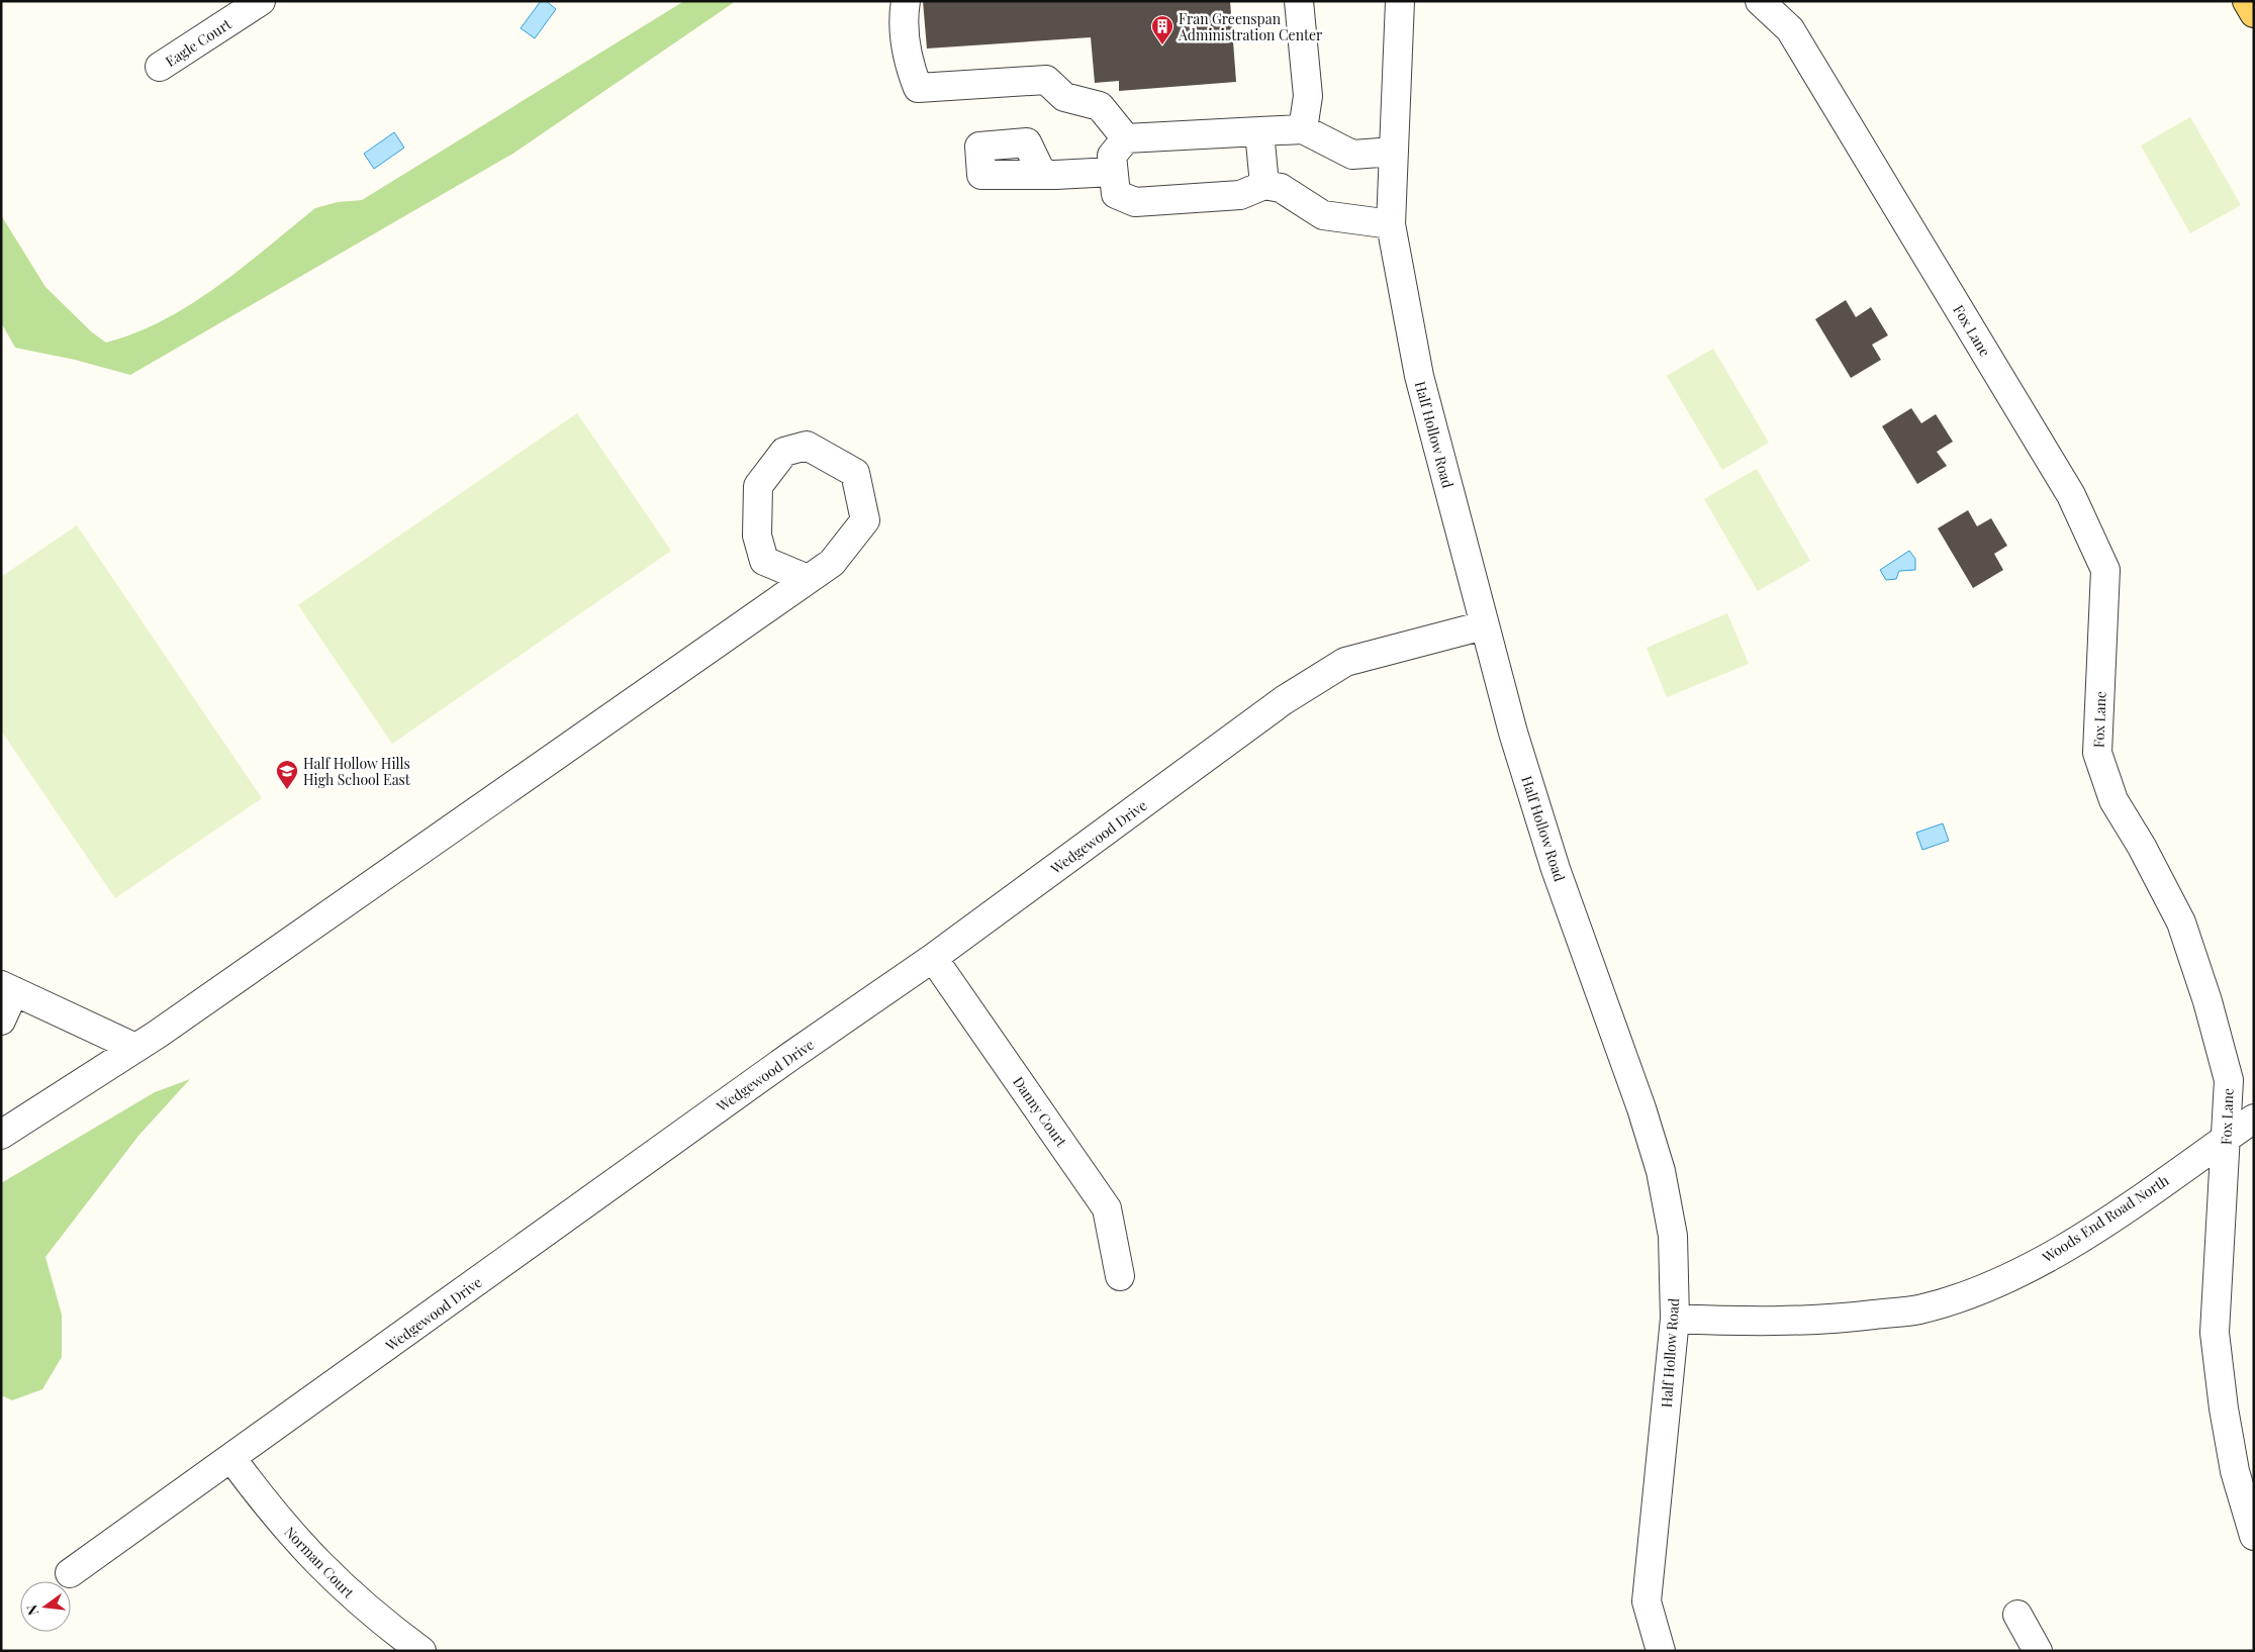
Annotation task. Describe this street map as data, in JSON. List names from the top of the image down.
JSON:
{
  "streets": {
    "street": [
      "Eagle Court",
      "Fox Lane",
      "Half Hollow Road",
      "Wedgewood Drive",
      "Danny Court",
      "Woods End Road North",
      "Norman Court"
    ]
  },
  "crossings": [
    ["Fox Lane", "Woods End Road North"],
    ["Half Hollow Road", "Wedgewood Drive"],
    ["Half Hollow Road", "Woods End Road North"],
    ["Wedgewood Drive", "Danny Court"],
    ["Wedgewood Drive", "Norman Court"]
  ],
  "places": {
    "building": ["Fran Greenspan Administration Center"],
    "school or university": ["Half Hollow Hills High School East"]
  },
  "north": "left"
}
